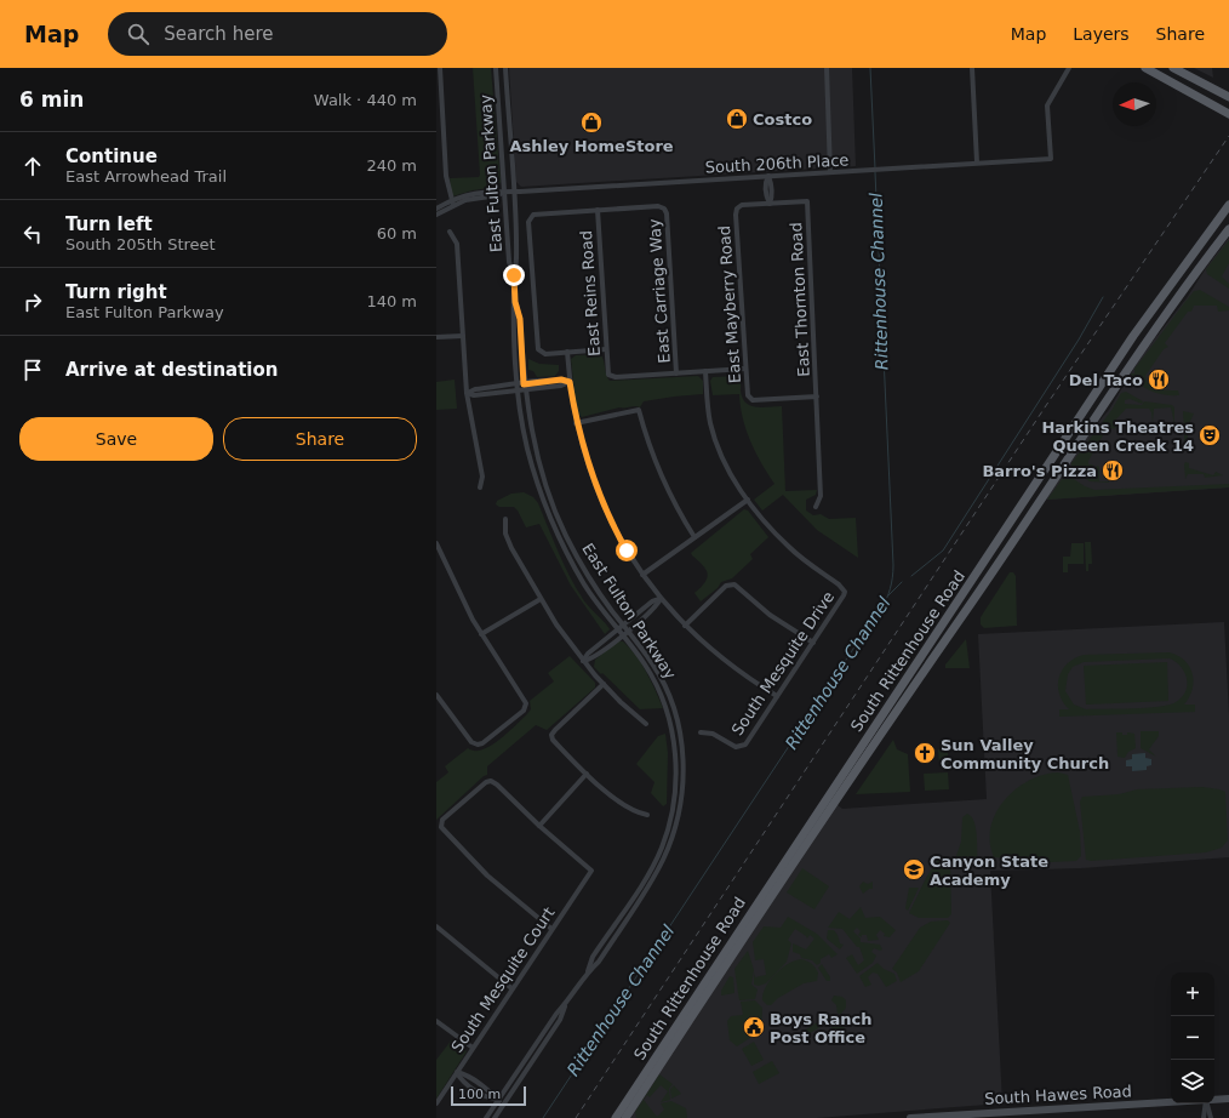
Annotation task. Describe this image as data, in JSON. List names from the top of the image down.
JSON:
{
  "streets": {
    "main road": ["South Rittenhouse Road", "South Hawes Road"],
    "street": [
      "South 206th Place",
      "East Fulton Parkway",
      "East Carriage Way",
      "East Reins Road",
      "East Thornton Road",
      "East Mayberry Road",
      "South Mesquite Drive",
      "South Mesquite Court"
    ]
  },
  "crossings": [
    ["South 206th Place", "East Fulton Parkway"],
    ["East Carriage Way", "East Reins Road"],
    ["East Thornton Road", "East Mayberry Road"]
  ],
  "water": ["Rittenhouse Channel"],
  "places": {
    "shop": ["Costco", "Ashley HomeStore"],
    "restaurant": ["Del Taco", "Barro's Pizza"],
    "theatre": ["Harkins Theatres Queen Creek 14"],
    "church": ["Sun Valley Community Church"],
    "school or university": ["Canyon State Academy"],
    "public building": ["Boys Ranch Post Office"]
  },
  "scale_bar": "100 m",
  "north": "left",
  "page": {
    "header": "Map",
    "search": "Search here",
    "nav": ["Map", "Layers", "Share"],
    "heading": ["6 min", "Walk · 440 m"],
    "list": [
      ["Continue", "East Arrowhead Trail", "240 m"],
      ["Turn left", "South 205th Street", "60 m"],
      ["Turn right", "East Fulton Parkway", "140 m"],
      "Arrive at destination"
    ],
    "buttons": ["Save", "Share"],
    "map_buttons": ["+", "−"],
    "scale": "100 m"
  }
}
